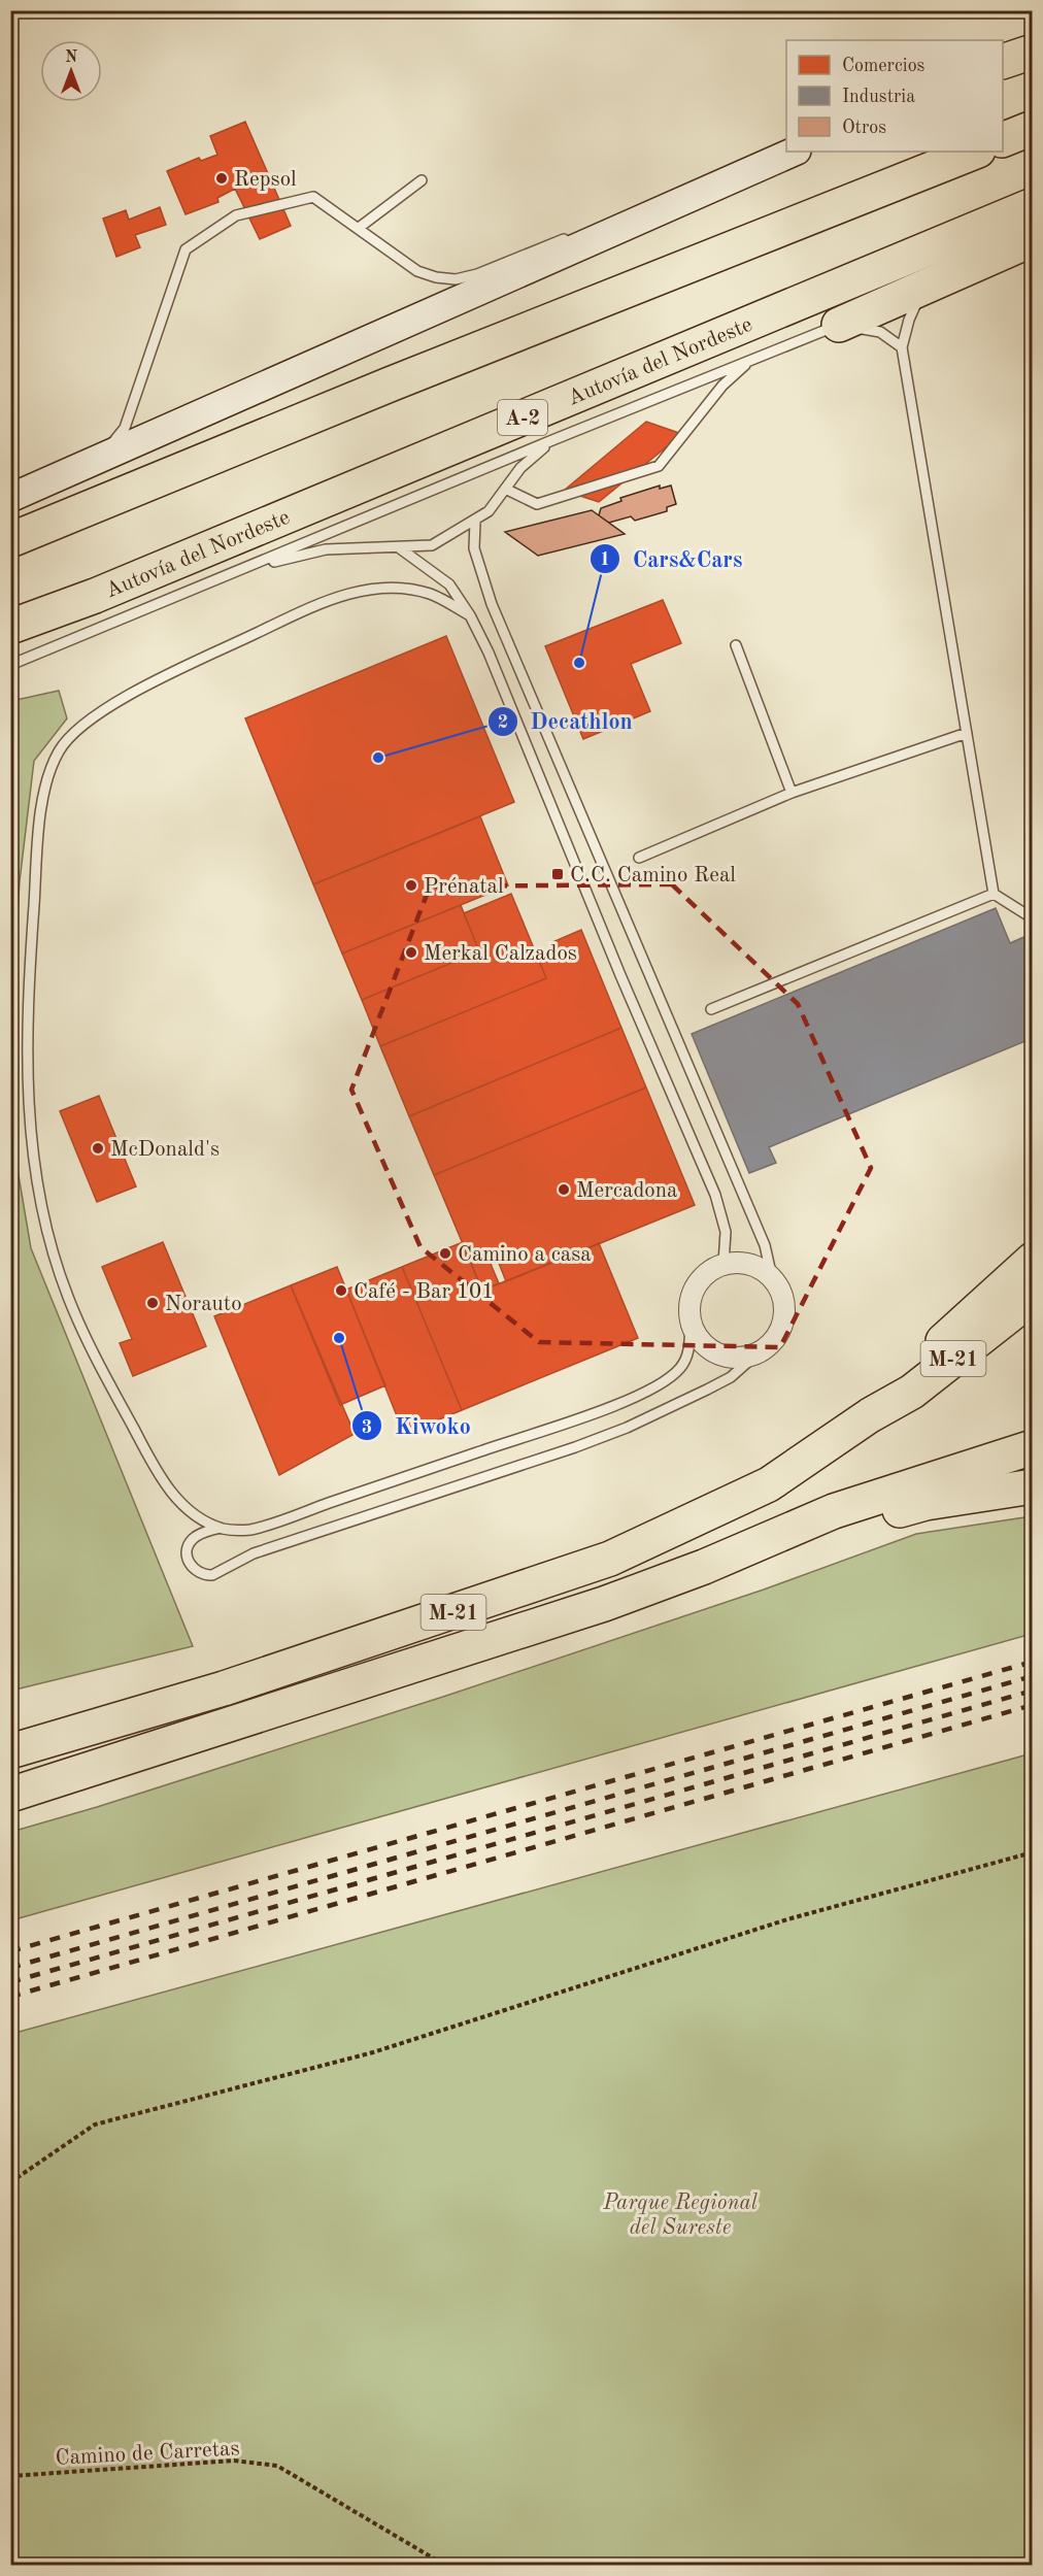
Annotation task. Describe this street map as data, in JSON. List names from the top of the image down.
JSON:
{
  "streets": {
    "highway": ["Autovía del Nordeste", "A-2", "M-21"],
    "path": ["Camino de Carretas"]
  },
  "parks": ["Parque Regional del Sureste"],
  "places": {
    "other": [
      "Repsol",
      "Cars&Cars",
      "Decathlon",
      "Prénatal",
      "Merkal Calzados",
      "McDonald's",
      "Mercadona",
      "Camino a casa",
      "Café - Bar 101",
      "Norauto",
      "Kiwoko"
    ],
    "transit": ["C.C. Camino Real"]
  },
  "legend": ["Comercios", "Industria", "Otros"],
  "north": "top"
}
